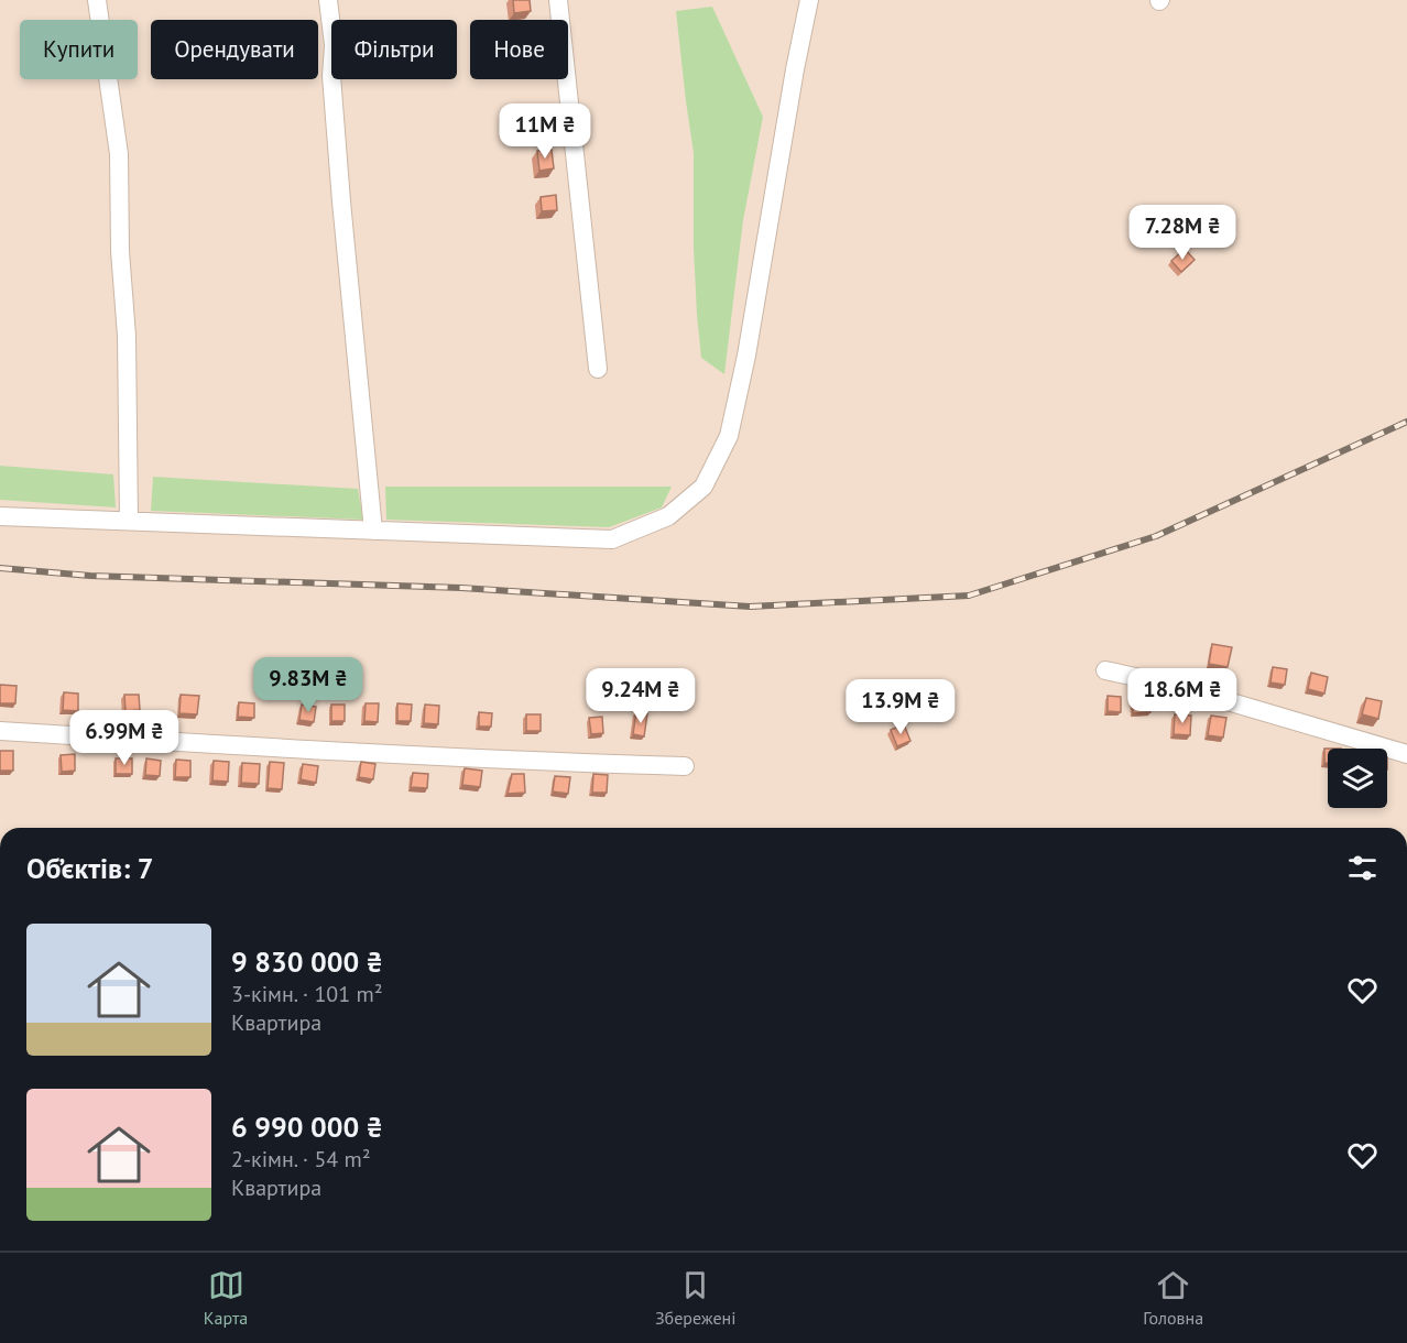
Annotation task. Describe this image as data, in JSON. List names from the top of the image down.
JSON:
{
  "page": {
    "chip": [
      "Купити",
      "Орендувати",
      "Фільтри",
      "Нове"
    ],
    "price": [
      "11M ₴",
      "7.28M ₴",
      "9.83M ₴",
      "9.24M ₴",
      "18.6M ₴",
      "13.9M ₴",
      "6.99M ₴"
    ],
    "heading": "Об’єктів: 7",
    "list": [
      {
        "name": "9 830 000 ₴",
        "note": "3-кімн. · 101 m² · Квартира"
      },
      {
        "name": "6 990 000 ₴",
        "note": "2-кімн. · 54 m² · Квартира"
      }
    ],
    "tabs": ["Карта", "Збережені", "Головна"]
  }
}
